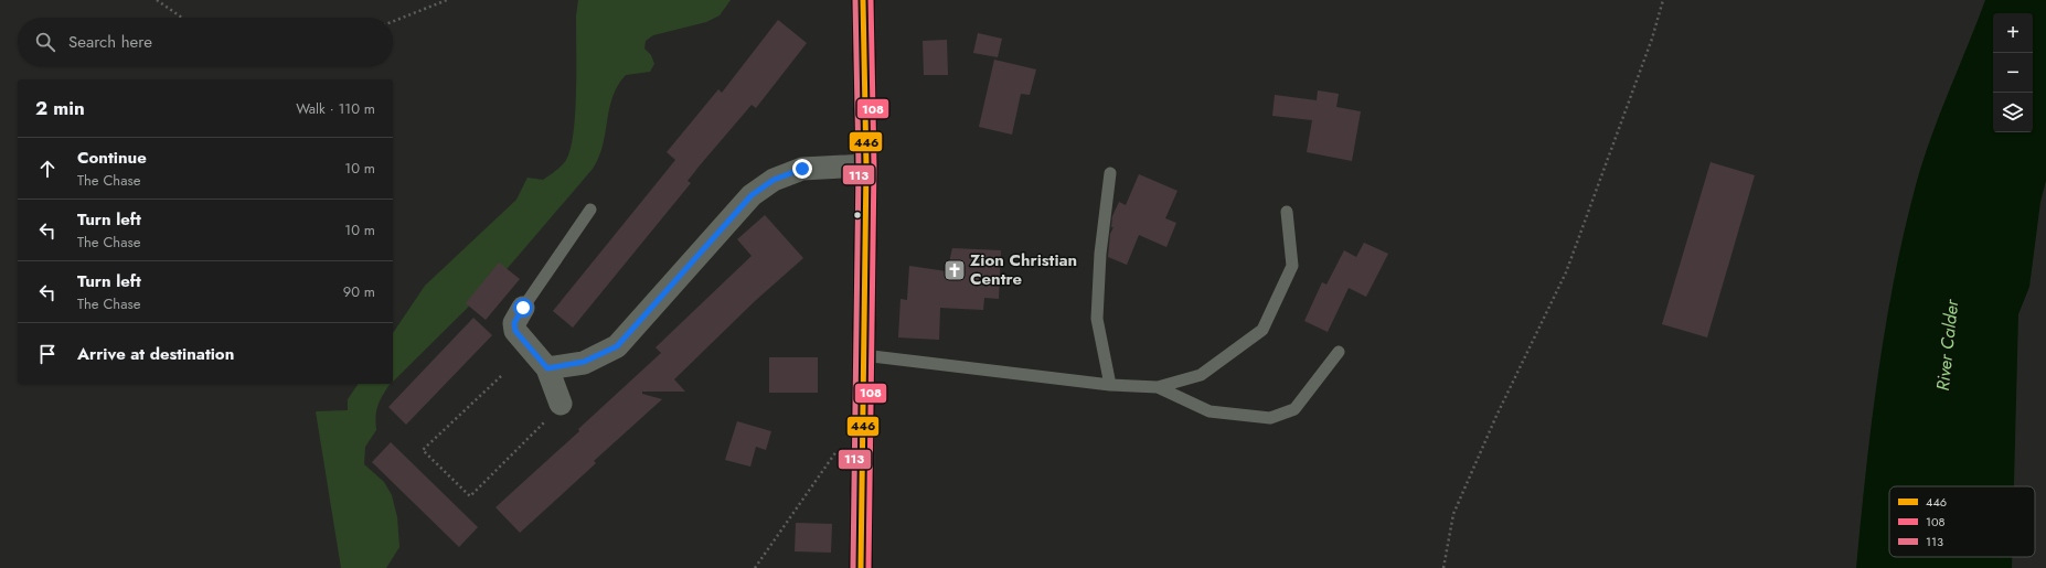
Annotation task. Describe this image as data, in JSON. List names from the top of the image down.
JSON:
{
  "water": ["River Calder"],
  "places": {
    "church": ["Zion Christian Centre"]
  },
  "lines": ["transit line 446", "transit line 108", "transit line 113"],
  "legend": ["446", "108", "113"],
  "page": {
    "map_buttons": ["+", "−"],
    "search": "Search here",
    "heading": ["2 min", "Walk · 110 m"],
    "list": [
      ["Continue", "The Chase", "10 m"],
      ["Turn left", "The Chase", "10 m"],
      ["Turn left", "The Chase", "90 m"],
      "Arrive at destination"
    ]
  }
}
